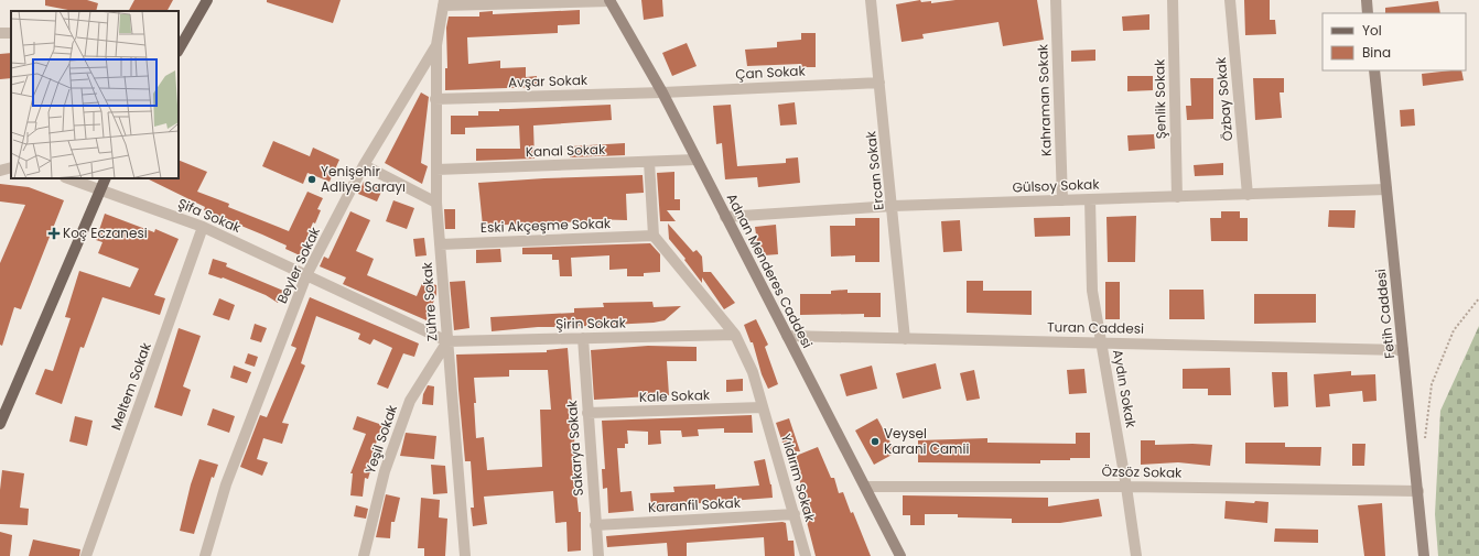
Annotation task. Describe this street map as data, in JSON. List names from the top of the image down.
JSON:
{
  "streets": {
    "street": [
      "Çan Sokak",
      "Avşar Sokak",
      "Şenlik Sokak",
      "Özbay Sokak",
      "Kahraman Sokak",
      "Kanal Sokak",
      "Ercan Sokak",
      "Gülsoy Sokak",
      "Şifa Sokak",
      "Eski Akçeşme Sokak",
      "Beyler Sokak",
      "Adnan Menderes Caddesi",
      "Zühre Sokak",
      "Fetih Caddesi",
      "Şirin Sokak",
      "Turan Caddesi",
      "Meltem Sokak",
      "Aydın Sokak",
      "Kale Sokak",
      "Yeşil Sokak",
      "Sakarya Sokak",
      "Özsöz Sokak",
      "Yıldırım Sokak",
      "Karanfil Sokak"
    ]
  },
  "crossings": [
    ["Çan Sokak", "Avşar Sokak"],
    ["Çan Sokak", "Ercan Sokak"],
    ["Çan Sokak", "Adnan Menderes Caddesi"],
    ["Avşar Sokak", "Adnan Menderes Caddesi"],
    ["Avşar Sokak", "Zühre Sokak"],
    ["Şenlik Sokak", "Gülsoy Sokak"],
    ["Özbay Sokak", "Gülsoy Sokak"],
    ["Kahraman Sokak", "Gülsoy Sokak"],
    ["Kanal Sokak", "Adnan Menderes Caddesi"],
    ["Kanal Sokak", "Zühre Sokak"],
    ["Ercan Sokak", "Gülsoy Sokak"],
    ["Ercan Sokak", "Turan Caddesi"],
    ["Gülsoy Sokak", "Adnan Menderes Caddesi"],
    ["Gülsoy Sokak", "Fetih Caddesi"],
    ["Gülsoy Sokak", "Aydın Sokak"],
    ["Şifa Sokak", "Beyler Sokak"],
    ["Şifa Sokak", "Zühre Sokak"],
    ["Şifa Sokak", "Şirin Sokak"],
    ["Şifa Sokak", "Meltem Sokak"],
    ["Şifa Sokak", "Yeşil Sokak"],
    ["Eski Akçeşme Sokak", "Zühre Sokak"],
    ["Beyler Sokak", "Zühre Sokak"],
    ["Adnan Menderes Caddesi", "Turan Caddesi"],
    ["Adnan Menderes Caddesi", "Özsöz Sokak"],
    ["Zühre Sokak", "Şirin Sokak"],
    ["Zühre Sokak", "Yeşil Sokak"],
    ["Fetih Caddesi", "Turan Caddesi"],
    ["Fetih Caddesi", "Özsöz Sokak"],
    ["Şirin Sokak", "Yeşil Sokak"],
    ["Şirin Sokak", "Sakarya Sokak"],
    ["Turan Caddesi", "Aydın Sokak"],
    ["Aydın Sokak", "Özsöz Sokak"],
    ["Kale Sokak", "Sakarya Sokak"],
    ["Kale Sokak", "Yıldırım Sokak"],
    ["Sakarya Sokak", "Karanfil Sokak"],
    ["Yıldırım Sokak", "Karanfil Sokak"]
  ],
  "places": {
    "other": ["Yenişehir Adliye Sarayı", "Veysel Karani Camii"],
    "health": ["Koç Eczanesi"]
  },
  "legend": ["Yol", "Bina"]
}
